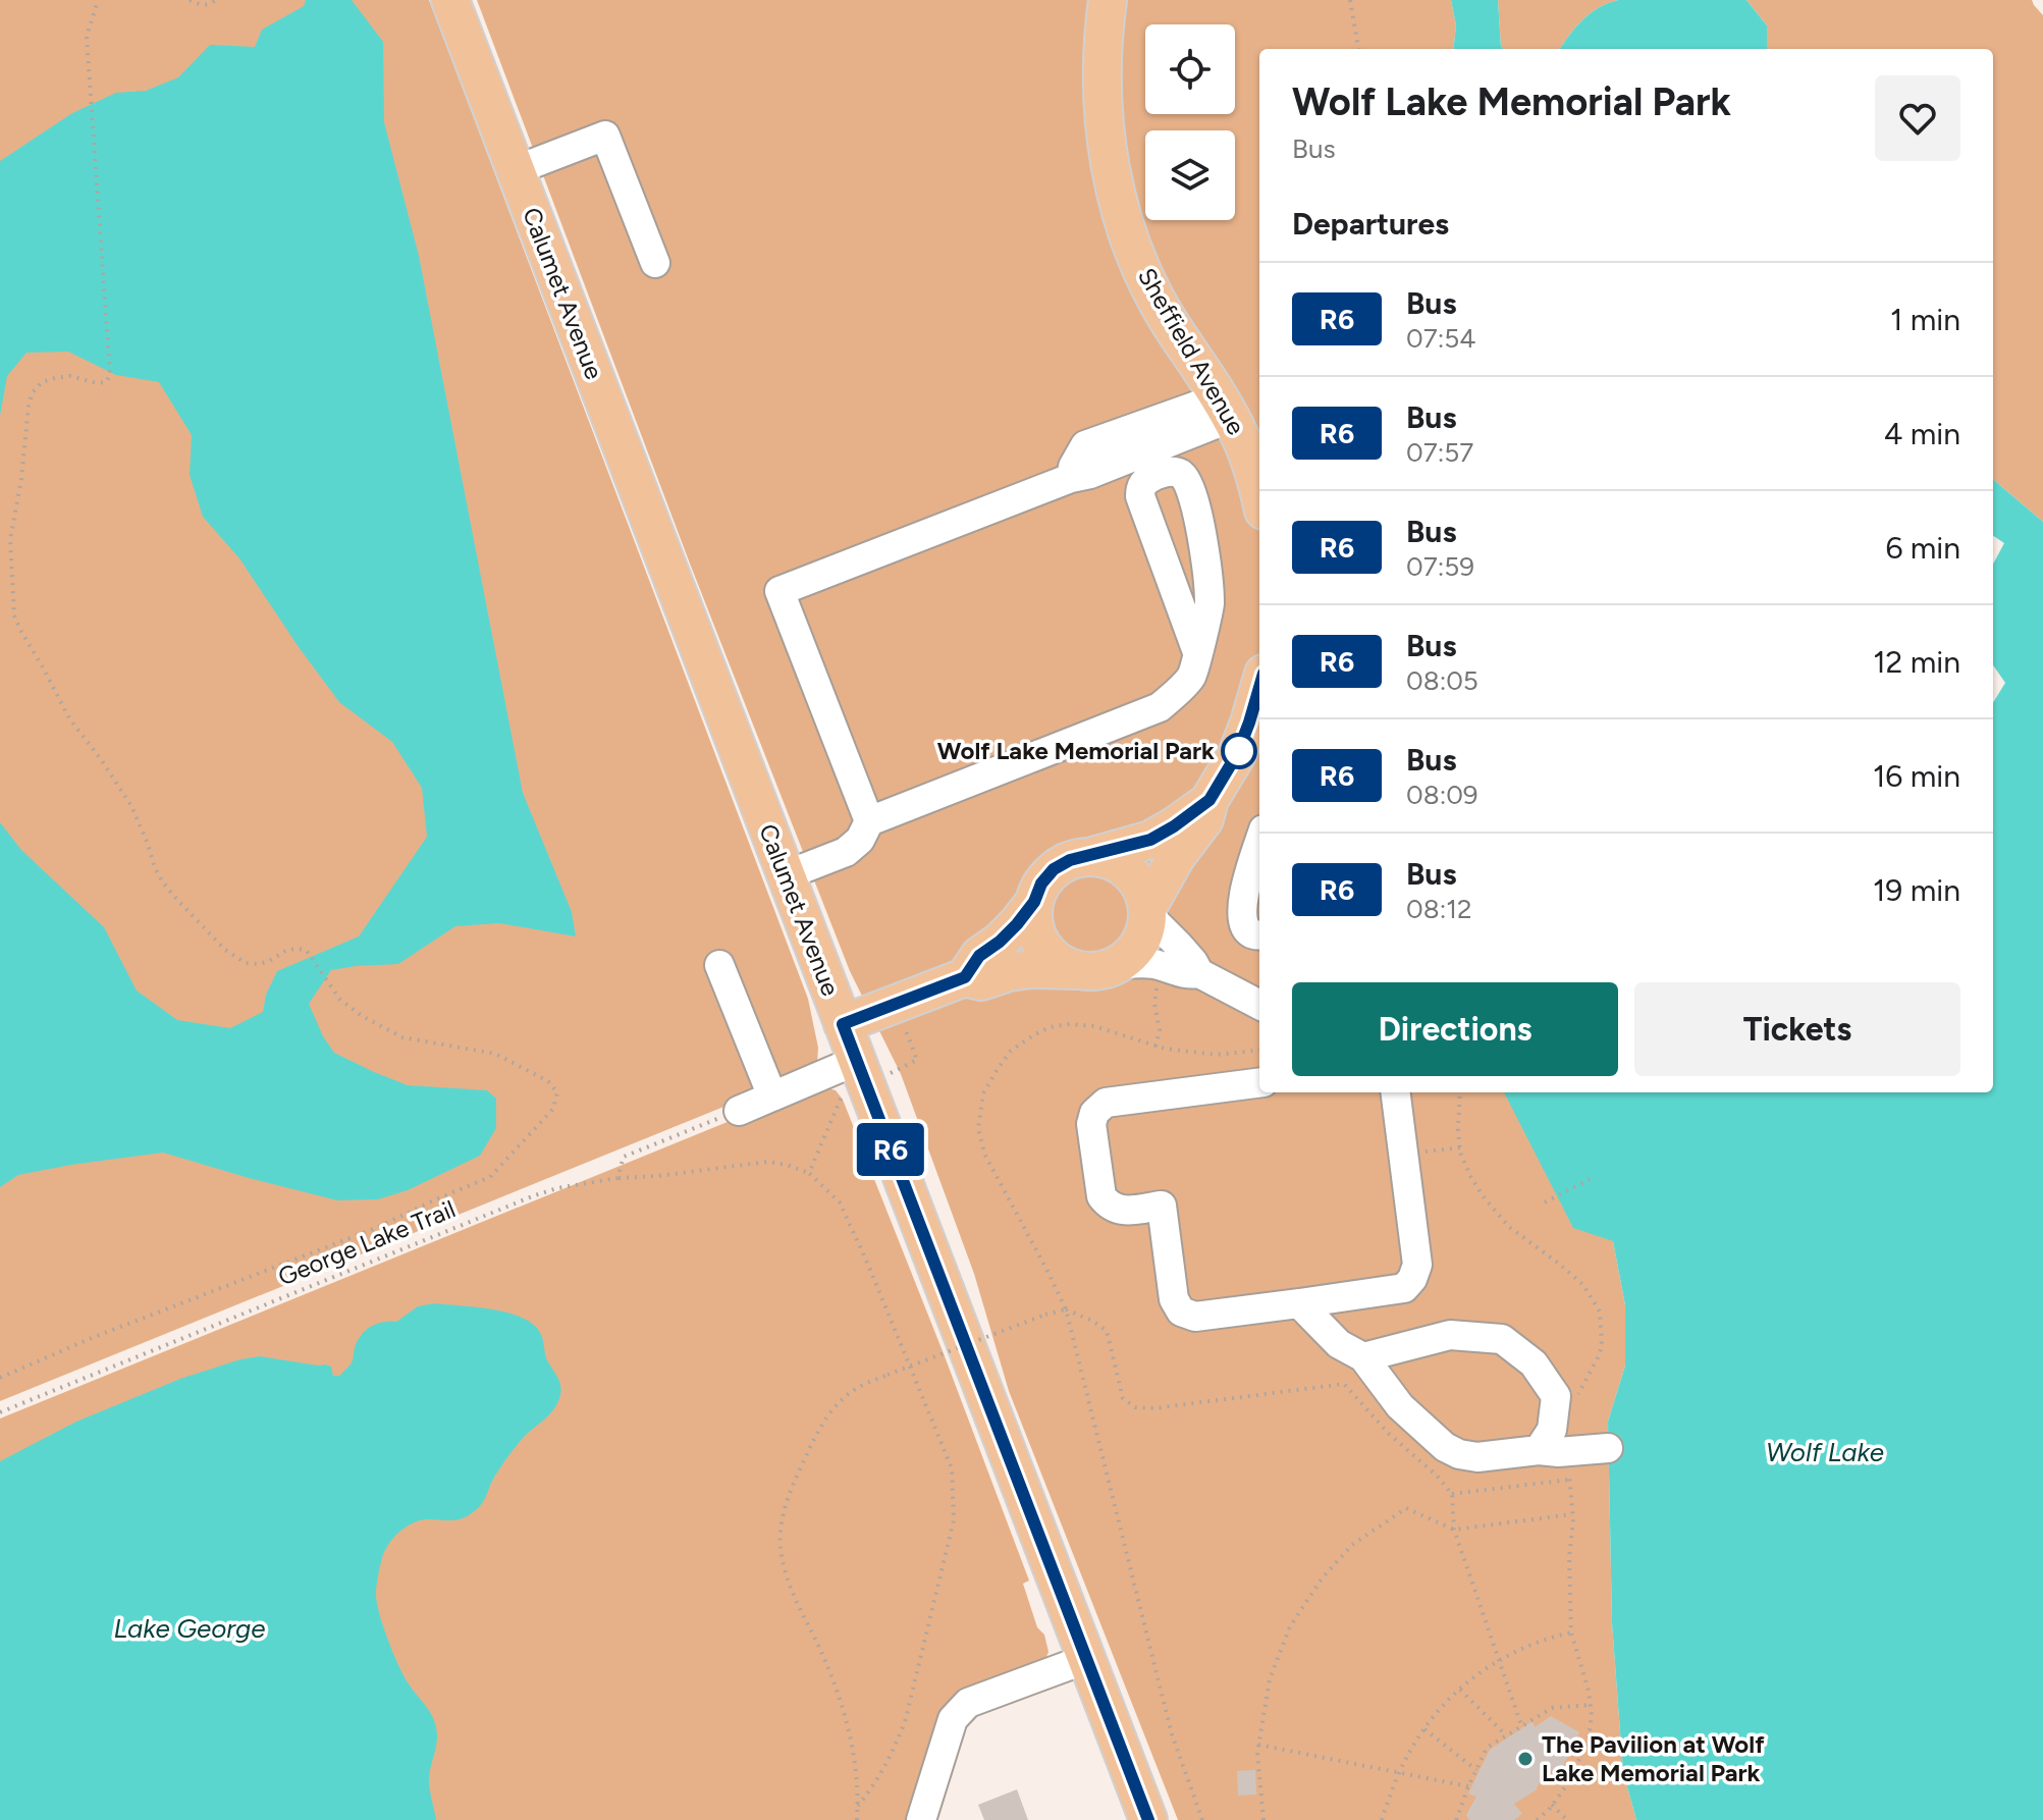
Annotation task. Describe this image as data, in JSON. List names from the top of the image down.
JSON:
{
  "streets": {
    "main road": ["Calumet Avenue", "Sheffield Avenue"],
    "path": ["George Lake Trail"]
  },
  "water": ["Wolf Lake", "Lake George"],
  "places": ["Wolf Lake Memorial Park", "The Pavilion at Wolf Lake Memorial Park"],
  "lines": ["bus line R6"],
  "page": {
    "on_map": "R6",
    "heading": [
      ["Wolf Lake Memorial Park", "Bus"],
      "Departures"
    ],
    "list": [
      {
        "mark": "R6",
        "name": "Bus",
        "note": "07:54",
        "value": "1 min"
      },
      {
        "mark": "R6",
        "name": "Bus",
        "note": "07:57",
        "value": "4 min"
      },
      {
        "mark": "R6",
        "name": "Bus",
        "note": "07:59",
        "value": "6 min"
      },
      {
        "mark": "R6",
        "name": "Bus",
        "note": "08:05",
        "value": "12 min"
      },
      {
        "mark": "R6",
        "name": "Bus",
        "note": "08:09",
        "value": "16 min"
      },
      {
        "mark": "R6",
        "name": "Bus",
        "note": "08:12",
        "value": "19 min"
      }
    ],
    "buttons": ["Directions", "Tickets"]
  }
}
